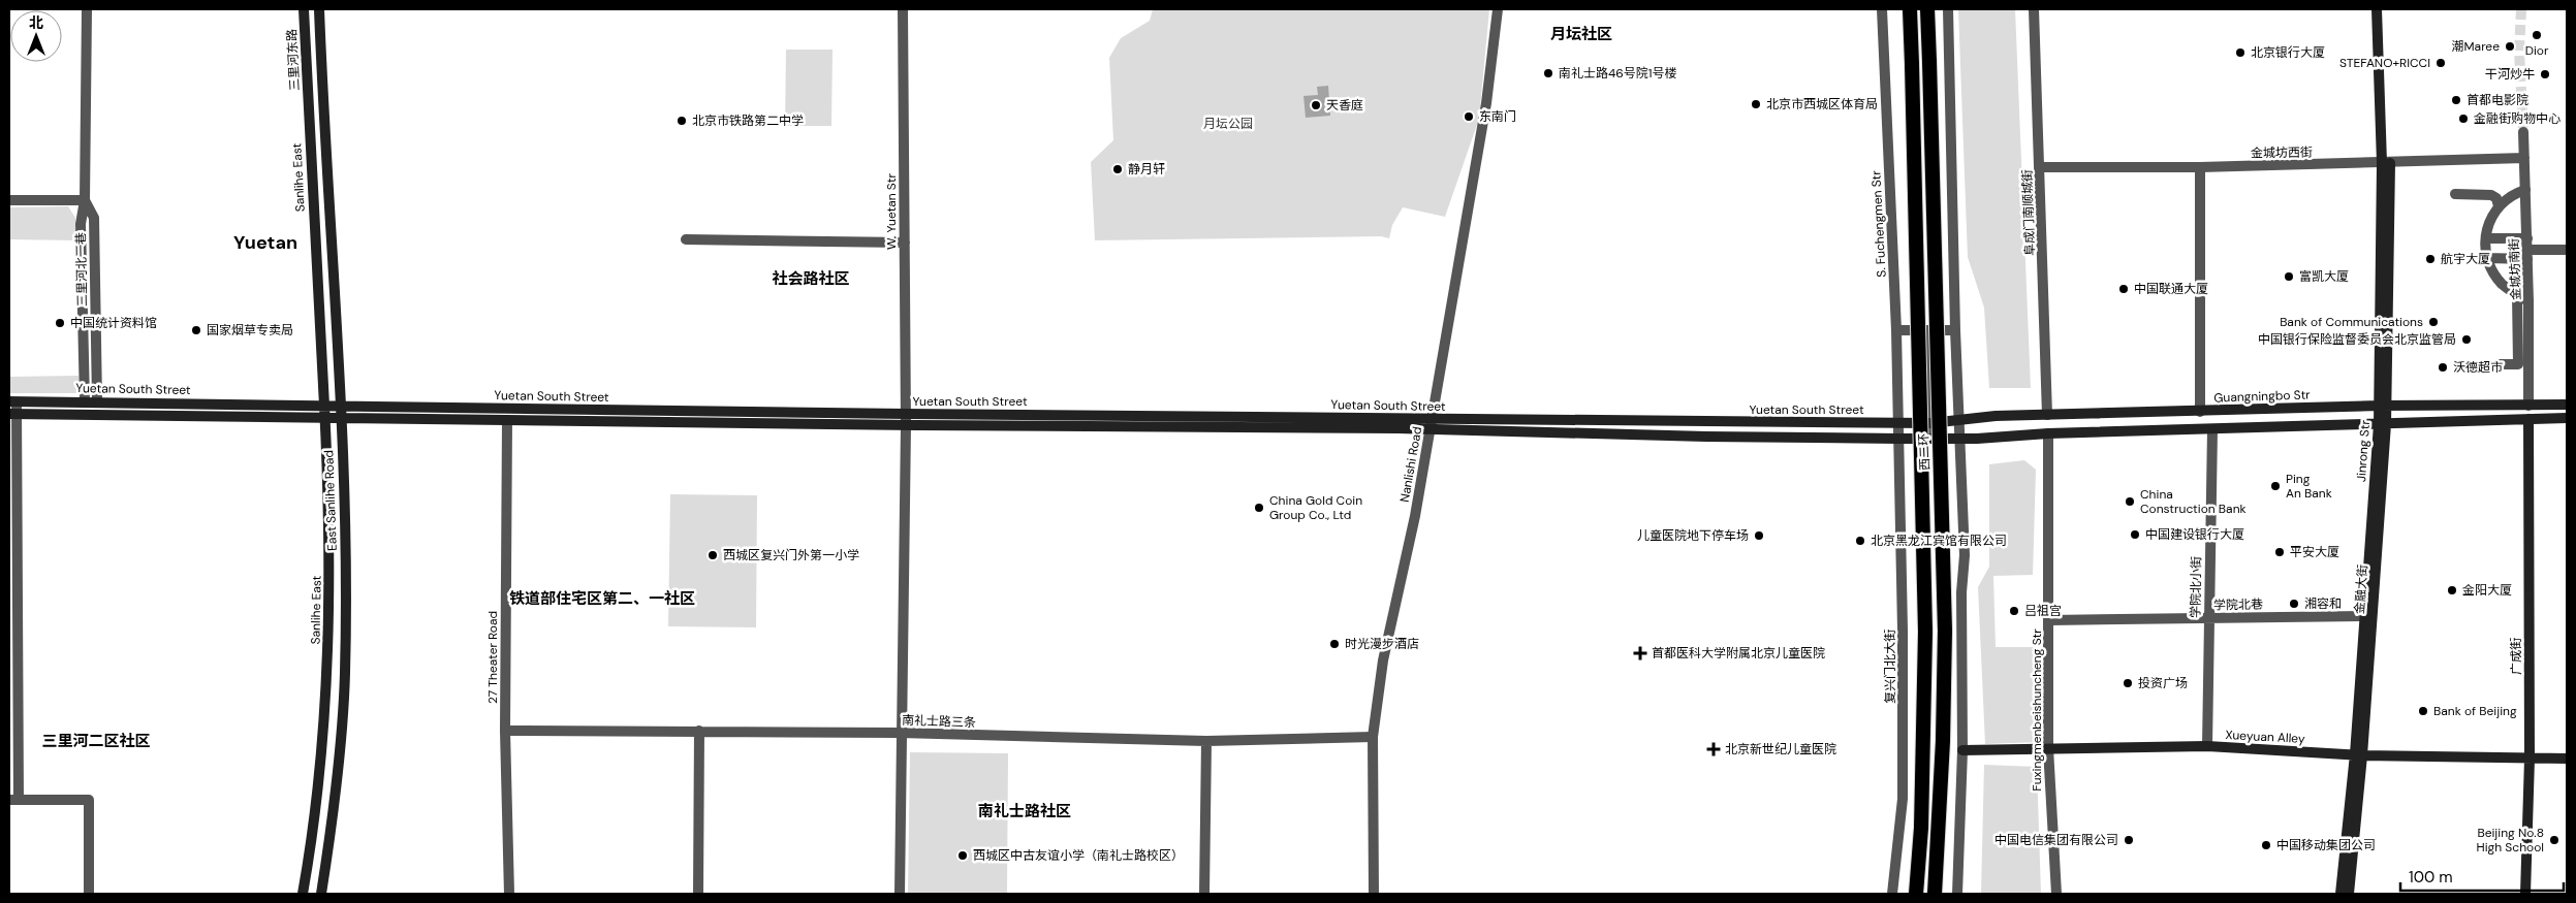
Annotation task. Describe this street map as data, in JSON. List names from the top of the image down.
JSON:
{
  "streets": {
    "highway": ["西二环"],
    "main road": [
      "Sanlihe East",
      "Yuetan South Street",
      "Guangningbo Str",
      "Jinrong Str",
      "East Sanlihe Road",
      "金融大街",
      "广成街",
      "Xueyuan Alley"
    ],
    "street": [
      "金城坊西街",
      "W. Yuetan Str",
      "阜成门南顺城街",
      "S. Fuchengmen Str",
      "三里河北一巷",
      "金城坊南街",
      "Nanlishi Road",
      "学院北小街",
      "学院北巷",
      "27 Theater Road",
      "复兴门北大街",
      "Fuxingmenbeishuncheng Str",
      "南礼士路三条"
    ]
  },
  "crossings": [
    ["金城坊西街", "阜成门南顺城街"],
    ["金城坊西街", "金城坊南街"],
    ["金城坊西街", "Jinrong Str"],
    ["Sanlihe East", "Yuetan South Street"],
    ["W. Yuetan Str", "Yuetan South Street"],
    ["W. Yuetan Str", "南礼士路三条"],
    ["阜成门南顺城街", "Guangningbo Str"],
    ["S. Fuchengmen Str", "Yuetan South Street"],
    ["S. Fuchengmen Str", "复兴门北大街"],
    ["三里河北一巷", "Yuetan South Street"],
    ["金城坊南街", "Guangningbo Str"],
    ["Yuetan South Street", "Guangningbo Str"],
    ["Yuetan South Street", "Nanlishi Road"],
    ["Yuetan South Street", "East Sanlihe Road"],
    ["Yuetan South Street", "27 Theater Road"],
    ["Yuetan South Street", "复兴门北大街"],
    ["Guangningbo Str", "Jinrong Str"],
    ["Jinrong Str", "金融大街"],
    ["Jinrong Str", "学院北巷"],
    ["Jinrong Str", "Xueyuan Alley"],
    ["Nanlishi Road", "南礼士路三条"],
    ["学院北小街", "学院北巷"],
    ["学院北小街", "Xueyuan Alley"],
    ["金融大街", "Xueyuan Alley"],
    ["学院北巷", "Fuxingmenbeishuncheng Str"],
    ["广成街", "Xueyuan Alley"],
    ["27 Theater Road", "南礼士路三条"],
    ["Fuxingmenbeishuncheng Str", "Xueyuan Alley"]
  ],
  "districts": [
    "月坛社区",
    "Yuetan",
    "社会路社区",
    "铁道部住宅区第二、一社区",
    "三里河二区社区",
    "南礼士路社区"
  ],
  "parks": ["月坛公园"],
  "places": {
    "other": [
      "Dior",
      "潮Maree",
      "北京银行大厦",
      "STEFANO+RICCI",
      "南礼士路46号院1号楼",
      "干河炒牛",
      "首都电影院",
      "北京市西城区体育局",
      "天香庭",
      "东南门",
      "金融街购物中心",
      "北京市铁路第二中学",
      "静月轩",
      "航宇大厦",
      "富凯大厦",
      "中国联通大厦",
      "Bank of Communications",
      "中国统计资料馆",
      "国家烟草专卖局",
      "中国银行保险监督委员会北京监管局",
      "沃德超市",
      "Ping An Bank",
      "China Construction Bank",
      "China Gold Coin Group Co., Ltd",
      "中国建设银行大厦",
      "儿童医院地下停车场",
      "北京黑龙江宾馆有限公司",
      "平安大厦",
      "西城区复兴门外第一小学",
      "金阳大厦",
      "湘容和",
      "吕祖宫",
      "时光漫步酒店",
      "投资广场",
      "Bank of Beijing",
      "中国电信集团有限公司",
      "Beijing No.8 High School",
      "中国移动集团公司",
      "西城区中古友谊小学（南礼士路校区）"
    ],
    "health": ["首都医科大学附属北京儿童医院", "北京新世纪儿童医院"]
  },
  "scale_bar": "100 m",
  "north": "top"
}
